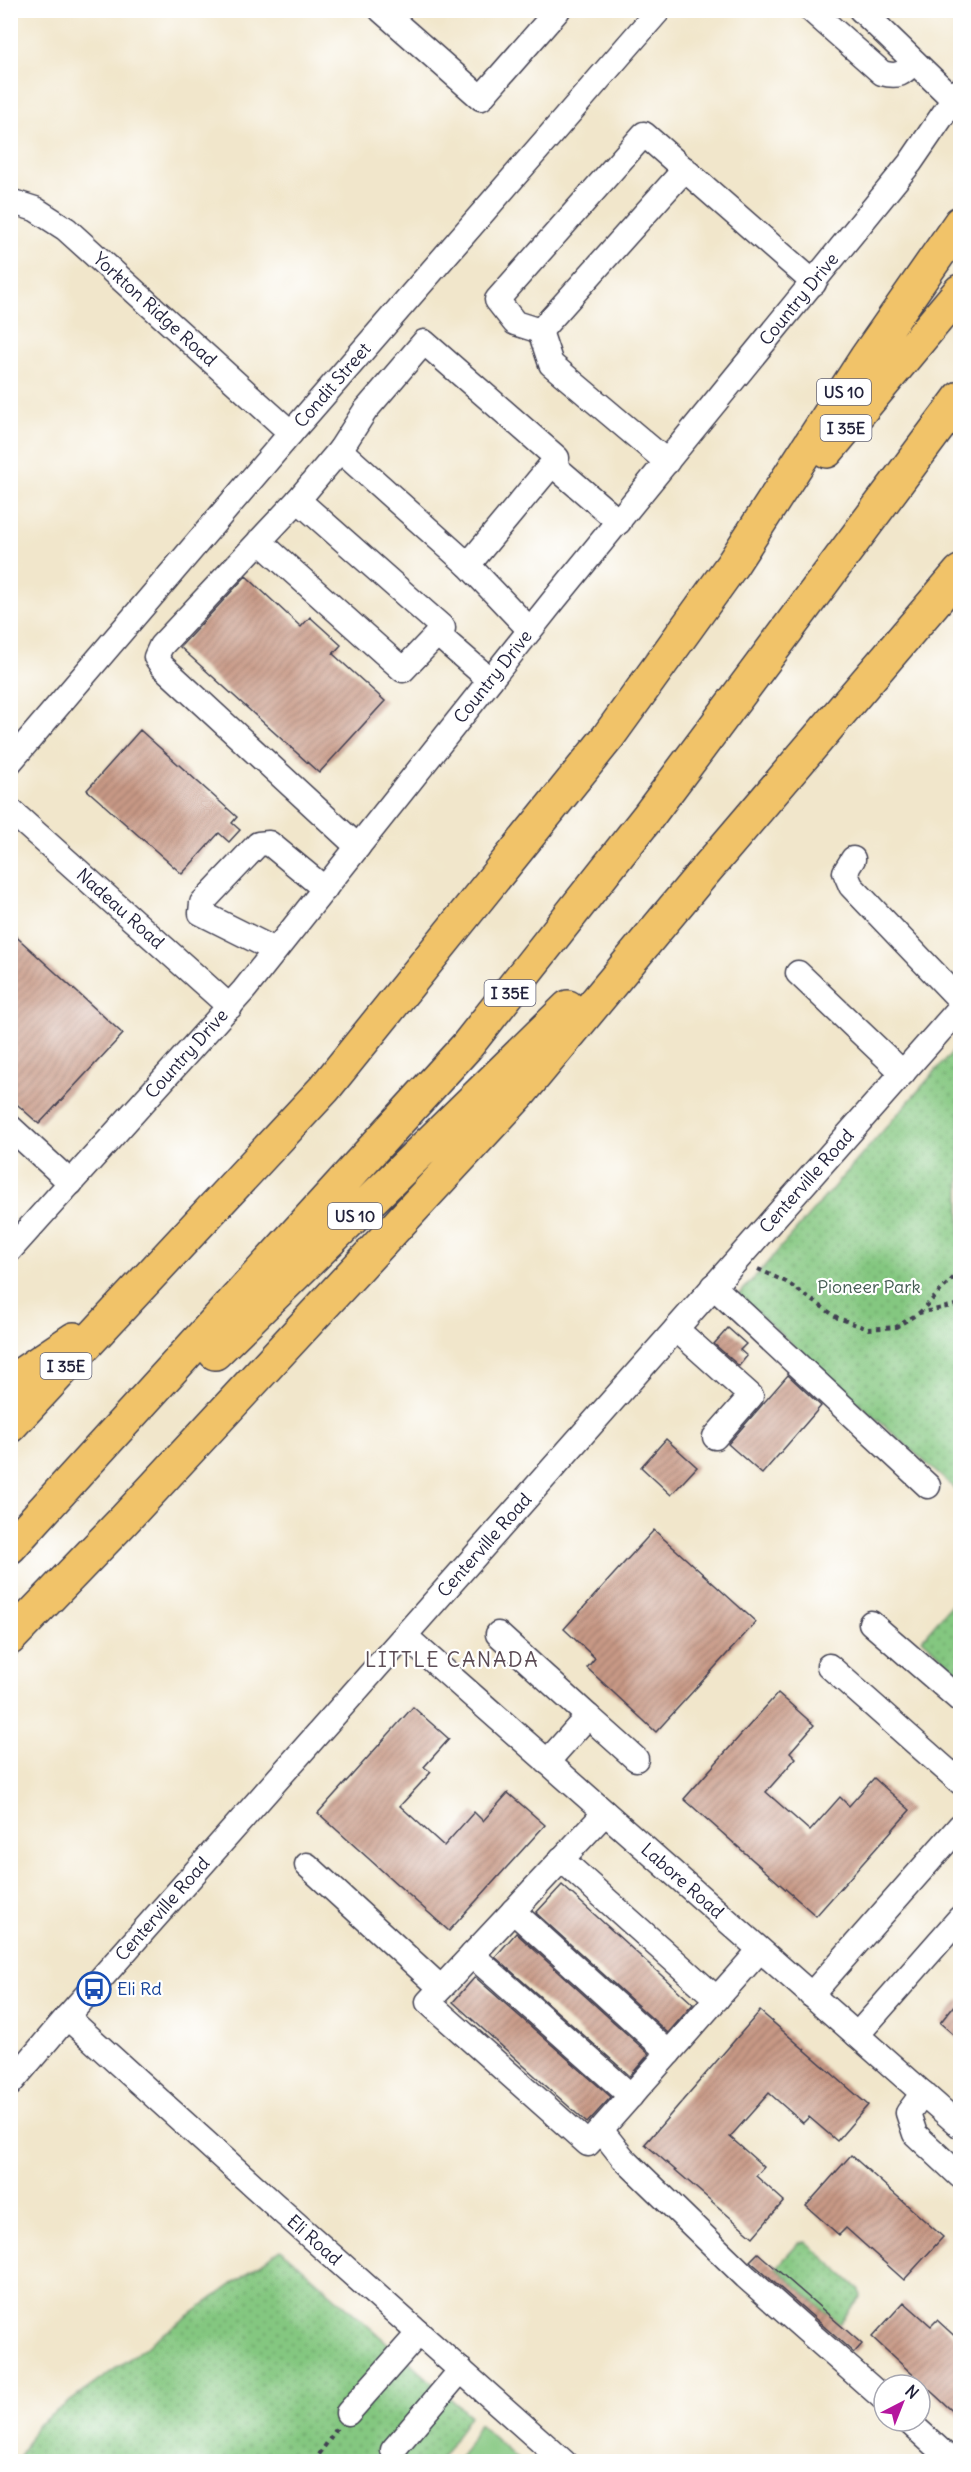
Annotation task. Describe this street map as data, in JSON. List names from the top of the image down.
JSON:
{
  "streets": {
    "highway": ["US 10", "I 35E"],
    "street": [
      "Country Drive",
      "Yorkton Ridge Road",
      "Condit Street",
      "Nadeau Road",
      "Centerville Road",
      "Labore Road",
      "Eli Road"
    ]
  },
  "crossings": [
    ["Country Drive", "Nadeau Road"],
    ["Yorkton Ridge Road", "Condit Street"],
    ["US 10", "I 35E"],
    ["Centerville Road", "Labore Road"],
    ["Centerville Road", "Eli Road"]
  ],
  "districts": ["LITTLE CANADA"],
  "parks": ["Pioneer Park"],
  "places": {
    "bus stop": ["Eli Rd"]
  },
  "north": "top right"
}
